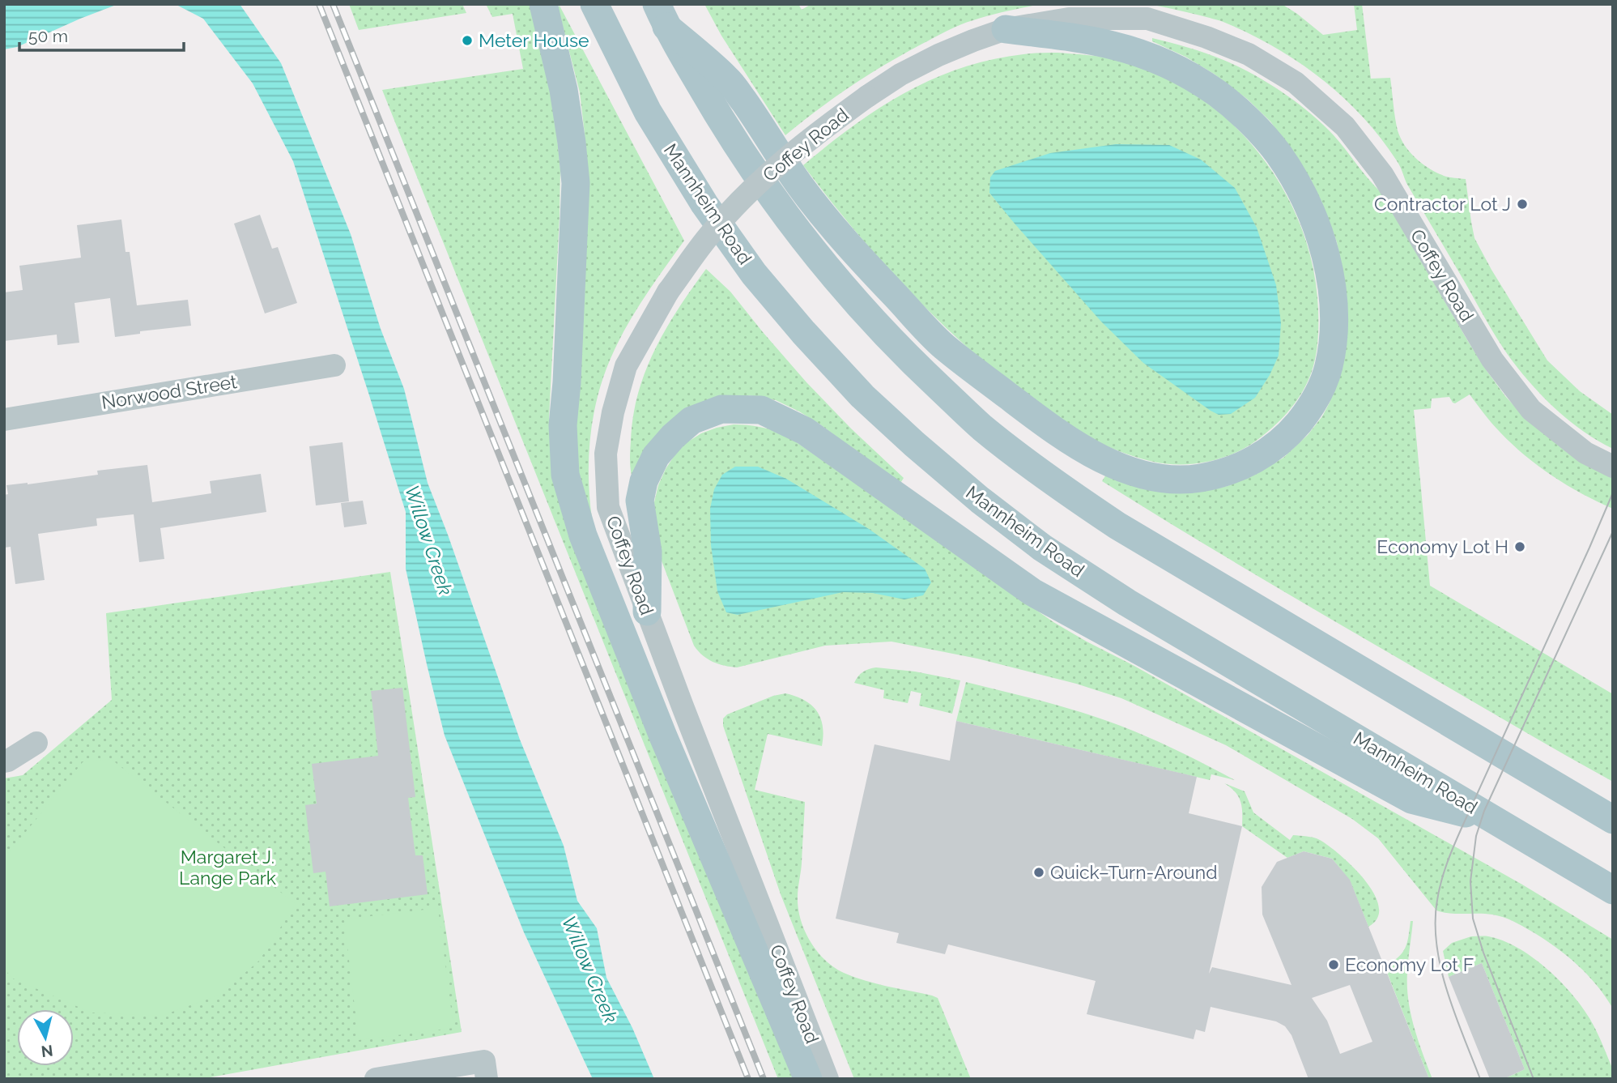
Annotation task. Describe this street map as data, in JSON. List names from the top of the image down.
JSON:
{
  "streets": {
    "main road": ["Mannheim Road"],
    "street": ["Coffey Road", "Norwood Street"]
  },
  "water": ["Willow Creek"],
  "parks": ["Margaret J. Lange Park"],
  "places": [
    "Meter House",
    "Contractor Lot J",
    "Economy Lot H",
    "Quick–Turn-Around",
    "Economy Lot F"
  ],
  "scale_bar": "50 m",
  "north": "bottom"
}
